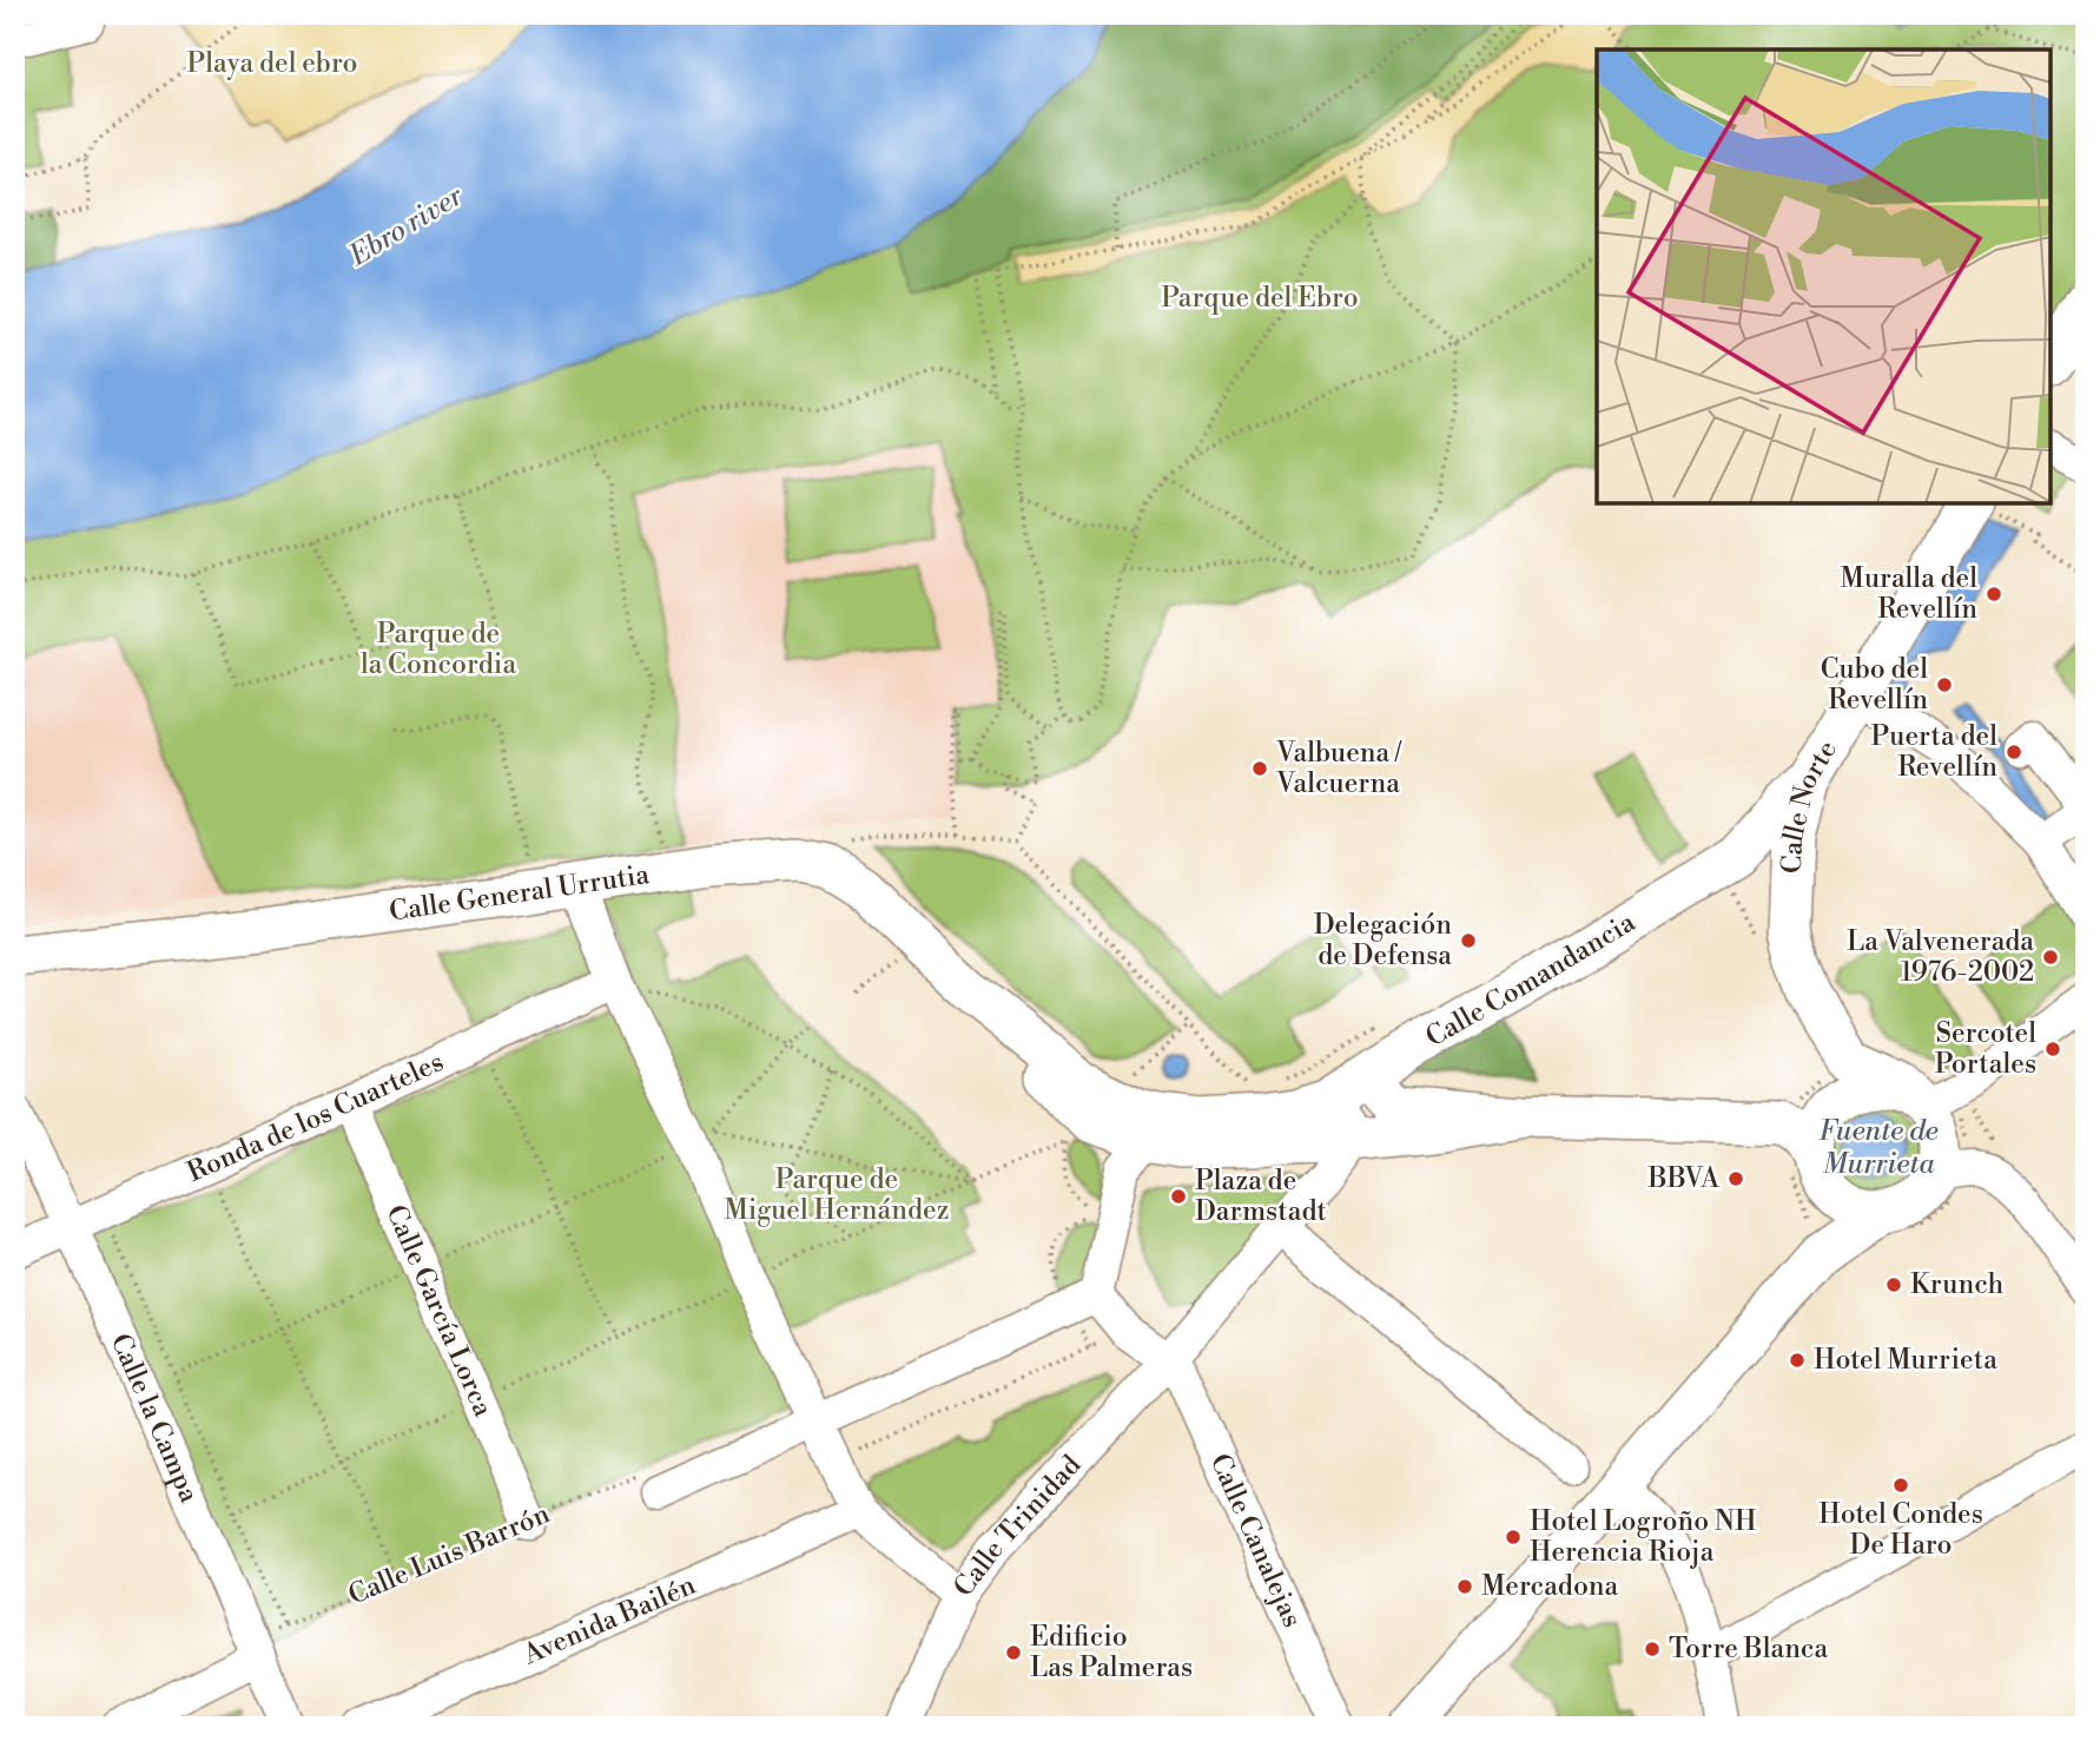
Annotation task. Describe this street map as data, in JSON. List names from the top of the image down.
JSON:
{
  "streets": {
    "main road": ["Calle Norte", "Calle General Urrutia", "Calle Comandancia"],
    "street": [
      "Ronda de los Cuarteles",
      "Calle García Lorca",
      "Calle la Campa",
      "Calle Trinidad",
      "Calle Canalejas",
      "Avenida Bailén"
    ],
    "path": ["Calle Luis Barrón"]
  },
  "crossings": [
    ["Calle Norte", "Calle Comandancia"],
    ["Ronda de los Cuarteles", "Calle García Lorca"],
    ["Ronda de los Cuarteles", "Calle la Campa"],
    ["Calle García Lorca", "Calle Luis Barrón"],
    ["Calle la Campa", "Calle Luis Barrón"],
    ["Calle Trinidad", "Calle Canalejas"]
  ],
  "water": ["Ebro river", "Fuente de Murrieta"],
  "parks": [
    "Playa del ebro",
    "Parque del Ebro",
    "Parque de la Concordia",
    "Parque de Miguel Hernández"
  ],
  "places": [
    "Muralla del Revellín",
    "Cubo del Revellín",
    "Puerta del Revellín",
    "Valbuena / Valcuerna",
    "Delegación de Defensa",
    "La Valvenerada 1976-2002",
    "Sercotel Portales",
    "BBVA",
    "Plaza de Darmstadt",
    "Krunch",
    "Hotel Murrieta",
    "Hotel Condes De Haro",
    "Hotel Logroño NH Herencia Rioja",
    "Mercadona",
    "Torre Blanca",
    "Edificio Las Palmeras"
  ]
}
